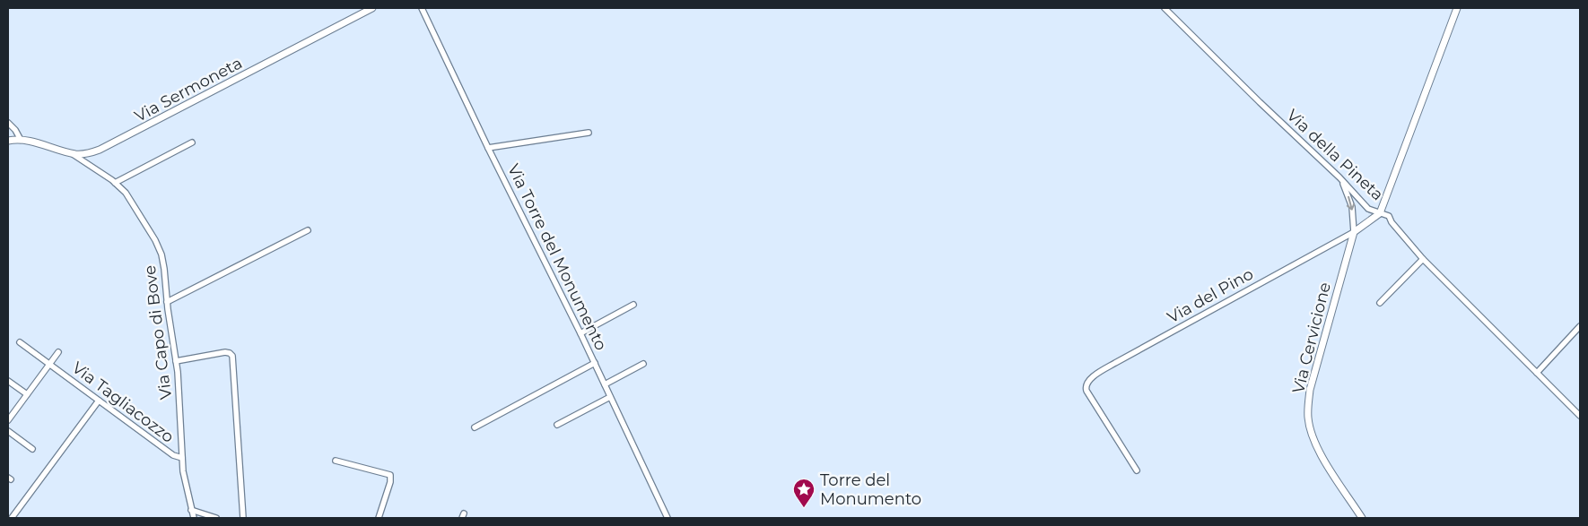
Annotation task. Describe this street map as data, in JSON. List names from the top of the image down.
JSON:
{
  "streets": {
    "street": [
      "Via Sermoneta",
      "Via della Pineta",
      "Via Torre del Monumento",
      "Via del Pino",
      "Via Capo di Bove",
      "Via Cervicione",
      "Via Tagliacozzo"
    ]
  },
  "crossings": [
    ["Via Sermoneta", "Via Capo di Bove"],
    ["Via della Pineta", "Via Cervicione"],
    ["Via del Pino", "Via Cervicione"],
    ["Via Capo di Bove", "Via Tagliacozzo"]
  ],
  "places": {
    "place": ["Torre del Monumento"]
  }
}
